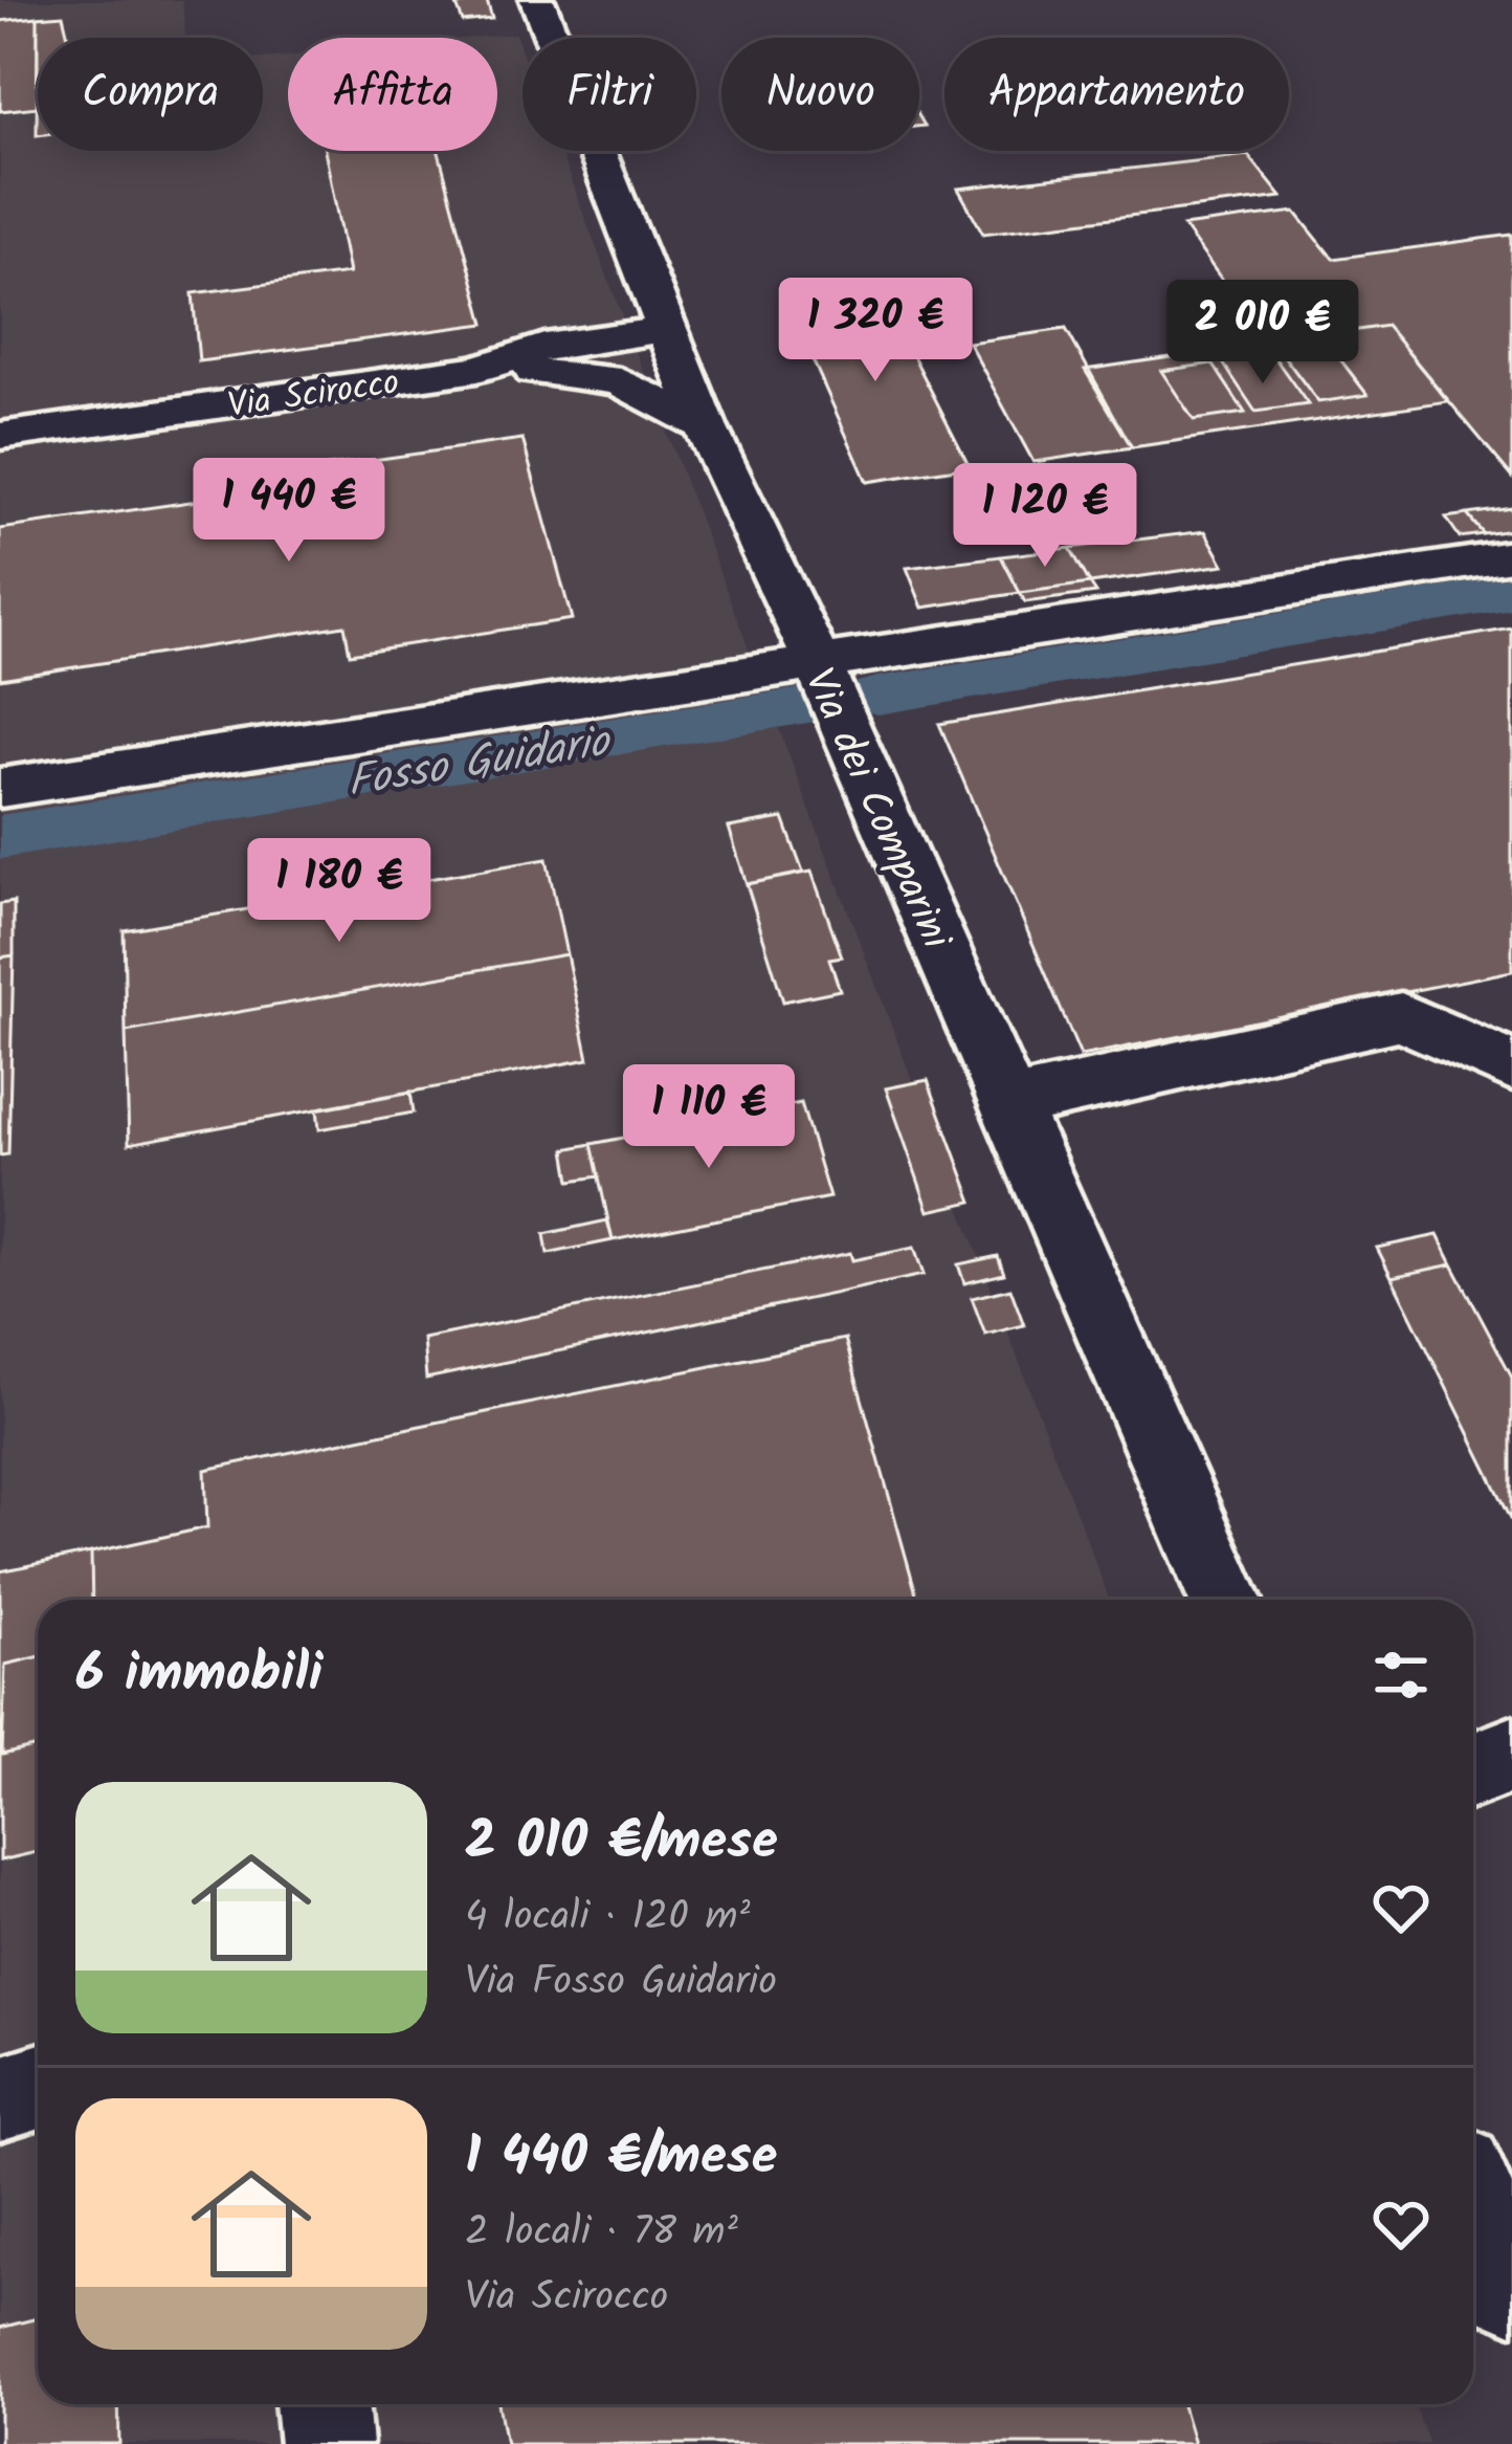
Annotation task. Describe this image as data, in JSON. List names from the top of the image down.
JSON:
{
  "streets": {
    "street": ["Via Scirocco", "Via dei Comparini"]
  },
  "crossings": [
    ["Via Scirocco", "Via dei Comparini"]
  ],
  "water": ["Fosso Guidario"],
  "page": {
    "chip": [
      "Compra",
      "Affitta",
      "Filtri",
      "Nuovo",
      "Appartamento"
    ],
    "price": [
      "1 320 €",
      "2 010 €",
      "1 440 €",
      "1 120 €",
      "1 180 €",
      "1 110 €"
    ],
    "heading": "6 immobili",
    "list": [
      {
        "name": "2 010 €/mese",
        "note": "4 locali · 120 m² · Via Fosso Guidario"
      },
      {
        "name": "1 440 €/mese",
        "note": "2 locali · 78 m² · Via Scirocco"
      }
    ]
  }
}
